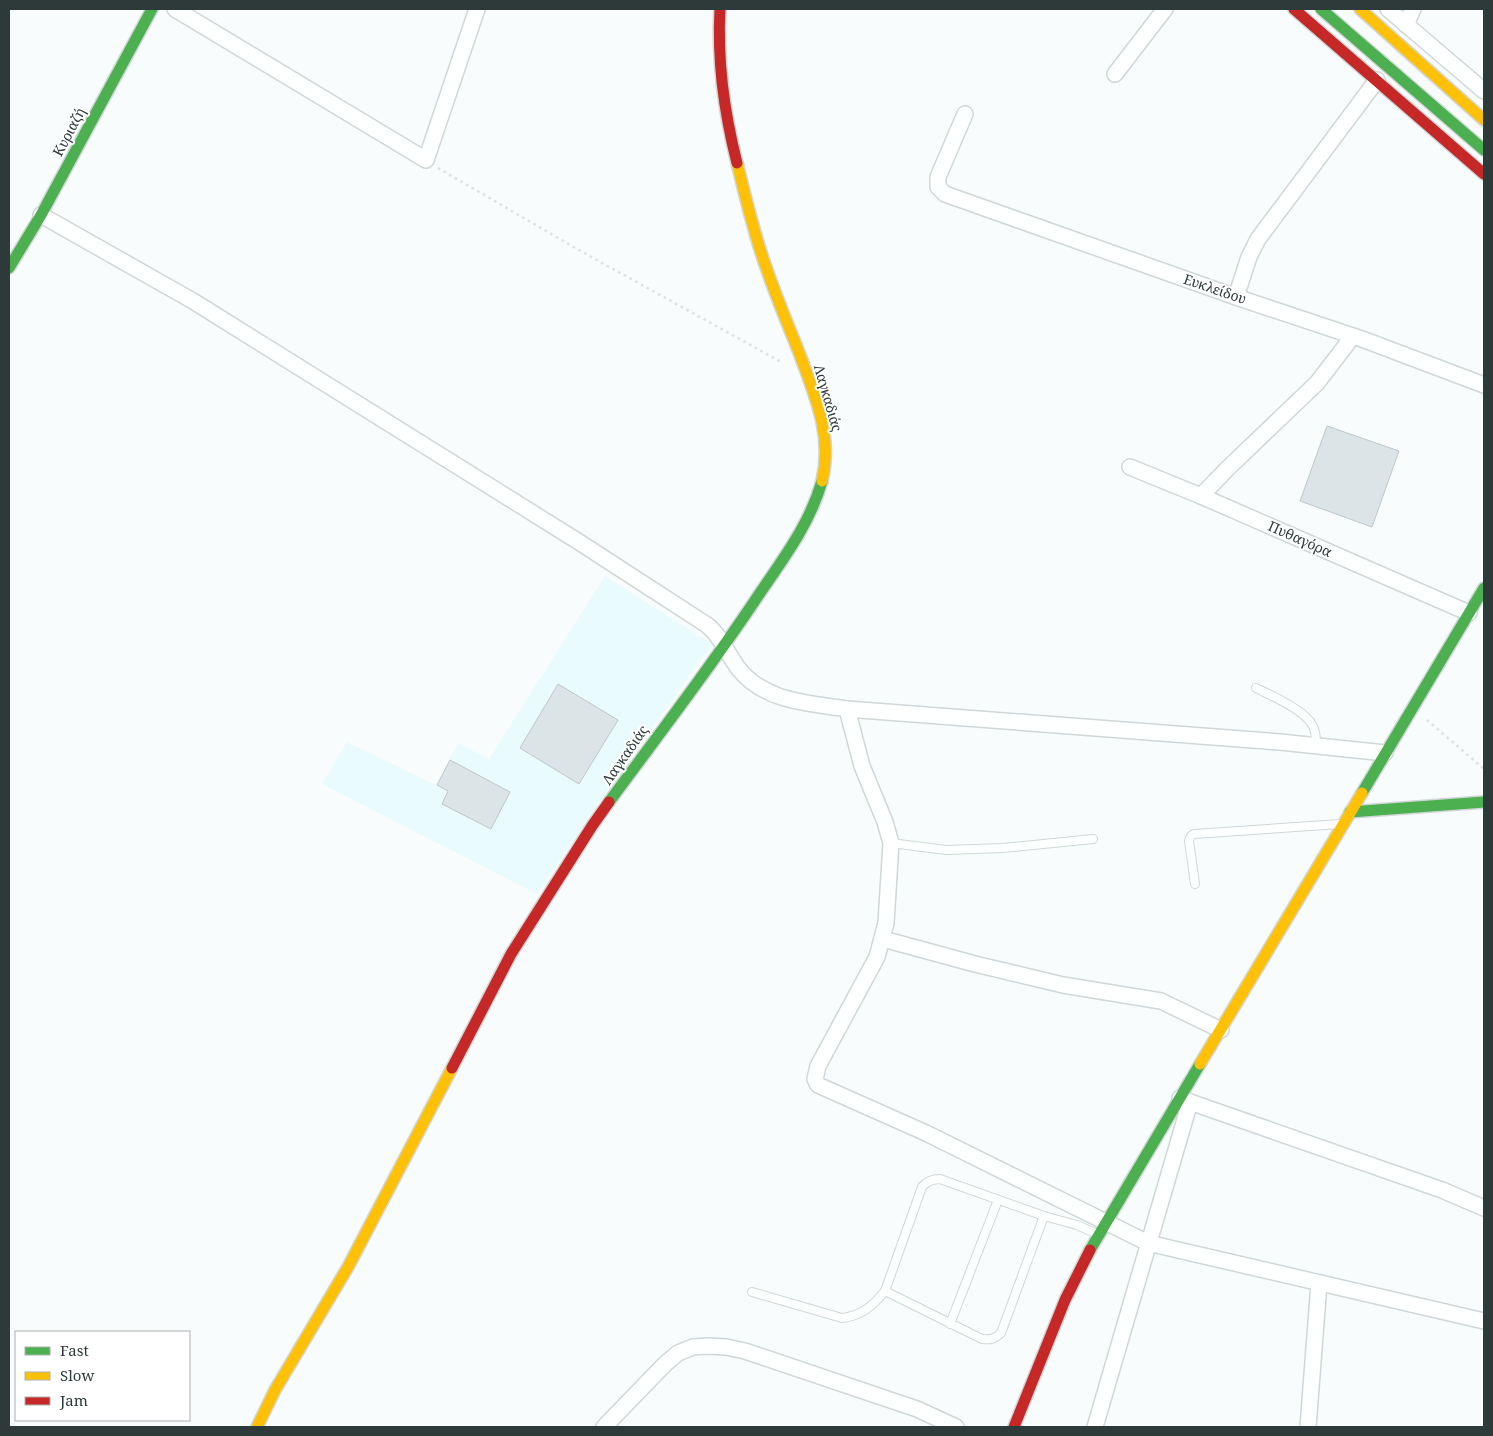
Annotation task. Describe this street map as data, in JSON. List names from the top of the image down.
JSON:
{
  "streets": {
    "street": [
      "Κυριαζή",
      "Ευκλείδου",
      "Λαγκαδιάς",
      "Πυθαγόρα"
    ]
  },
  "legend": ["Fast", "Slow", "Jam"]
}
